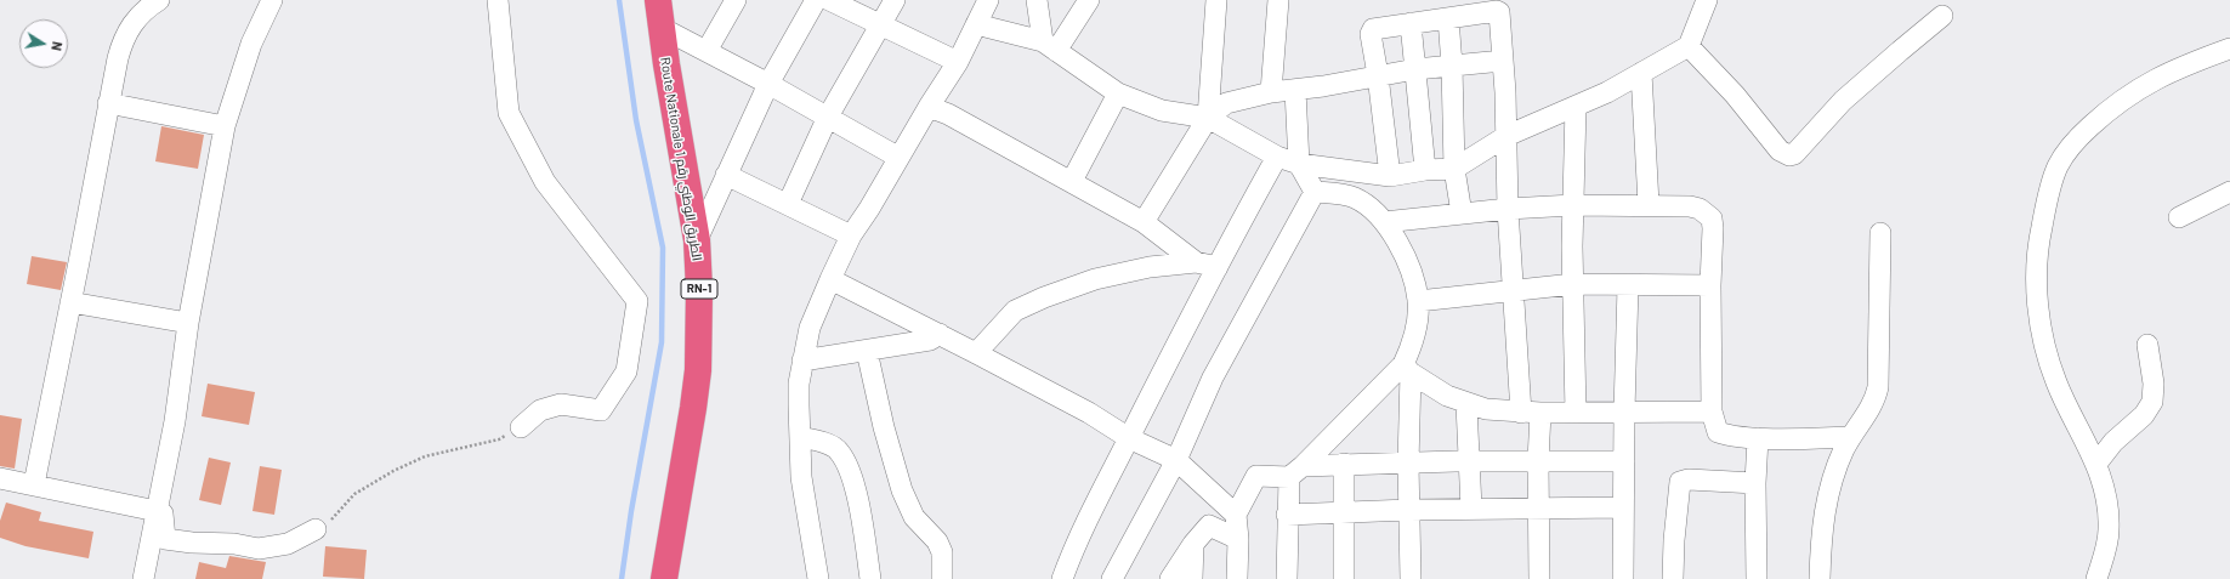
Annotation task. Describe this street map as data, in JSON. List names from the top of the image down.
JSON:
{
  "streets": {
    "highway": ["Route Nationale الطريق الوطني رقم 1", "RN-1"]
  },
  "north": "right"
}
